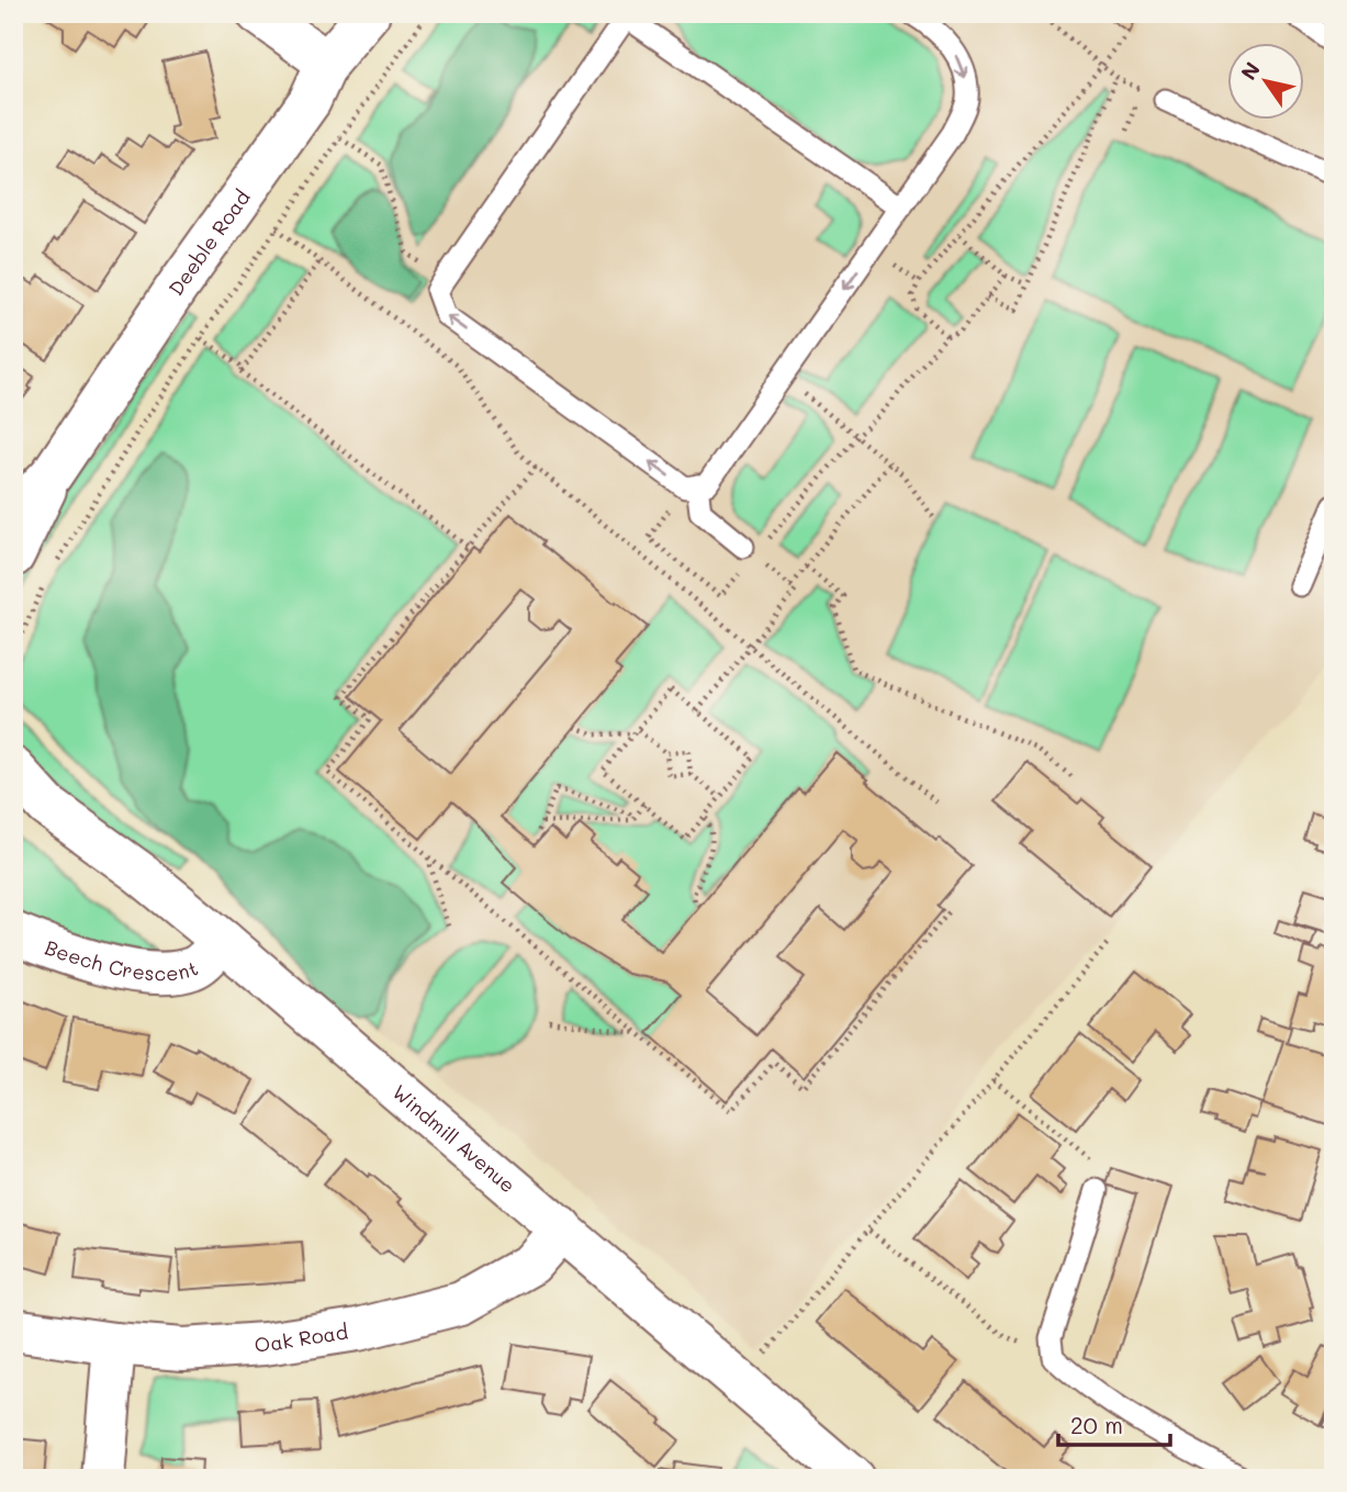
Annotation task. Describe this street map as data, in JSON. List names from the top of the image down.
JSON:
{
  "streets": {
    "street": [
      "Deeble Road",
      "Beech Crescent",
      "Windmill Avenue",
      "Oak Road"
    ]
  },
  "crossings": [
    ["Beech Crescent", "Windmill Avenue"],
    ["Windmill Avenue", "Oak Road"]
  ],
  "scale_bar": "20 m",
  "north": "top left"
}
